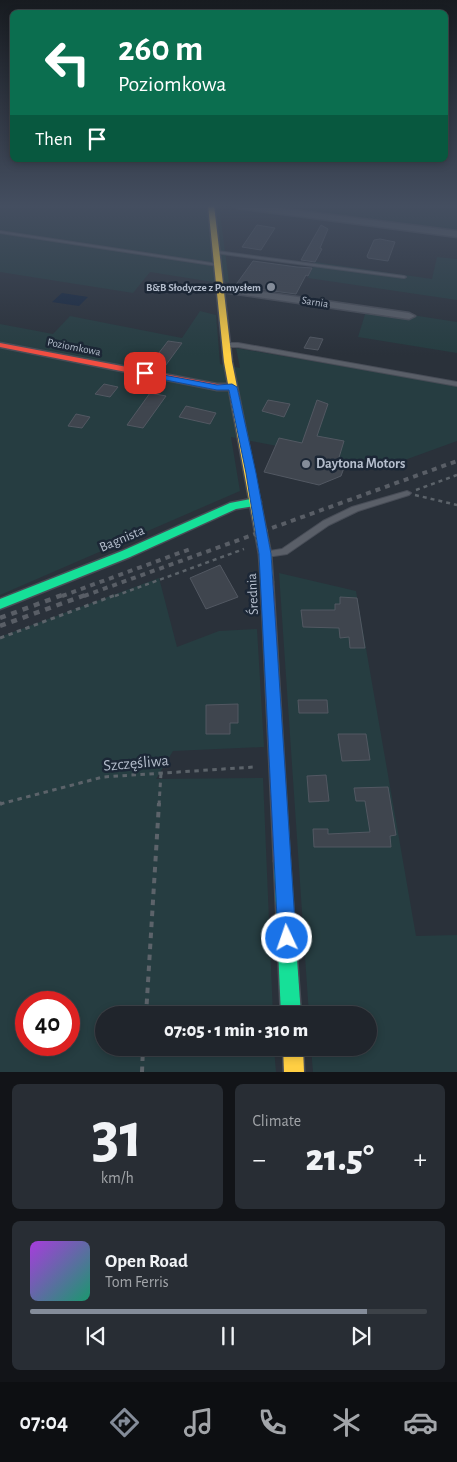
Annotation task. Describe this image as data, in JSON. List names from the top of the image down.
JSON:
{
  "streets": {
    "street": [
      "Sarnia",
      "Poziomkowa",
      "Bagnista",
      "Średnia"
    ],
    "path": ["Szczęśliwa"]
  },
  "crossings": [
    ["Sarnia", "Średnia"],
    ["Poziomkowa", "Średnia"],
    ["Bagnista", "Średnia"],
    ["Średnia", "Szczęśliwa"]
  ],
  "places": ["B&B Słodycze z Pomysłem", "Daytona Motors"],
  "page": {
    "turn": ["260 m", "Poziomkowa"],
    "then": "Then",
    "limit": "40",
    "trip": "07:05 · 1 min · 310 m",
    "tile": [
      ["31", "km/h"],
      "Climate"
    ],
    "heat": ["−", "21.5°", "+"],
    "song": ["Open Road", "Tom Ferris"],
    "tabs": "07:04"
  }
}
